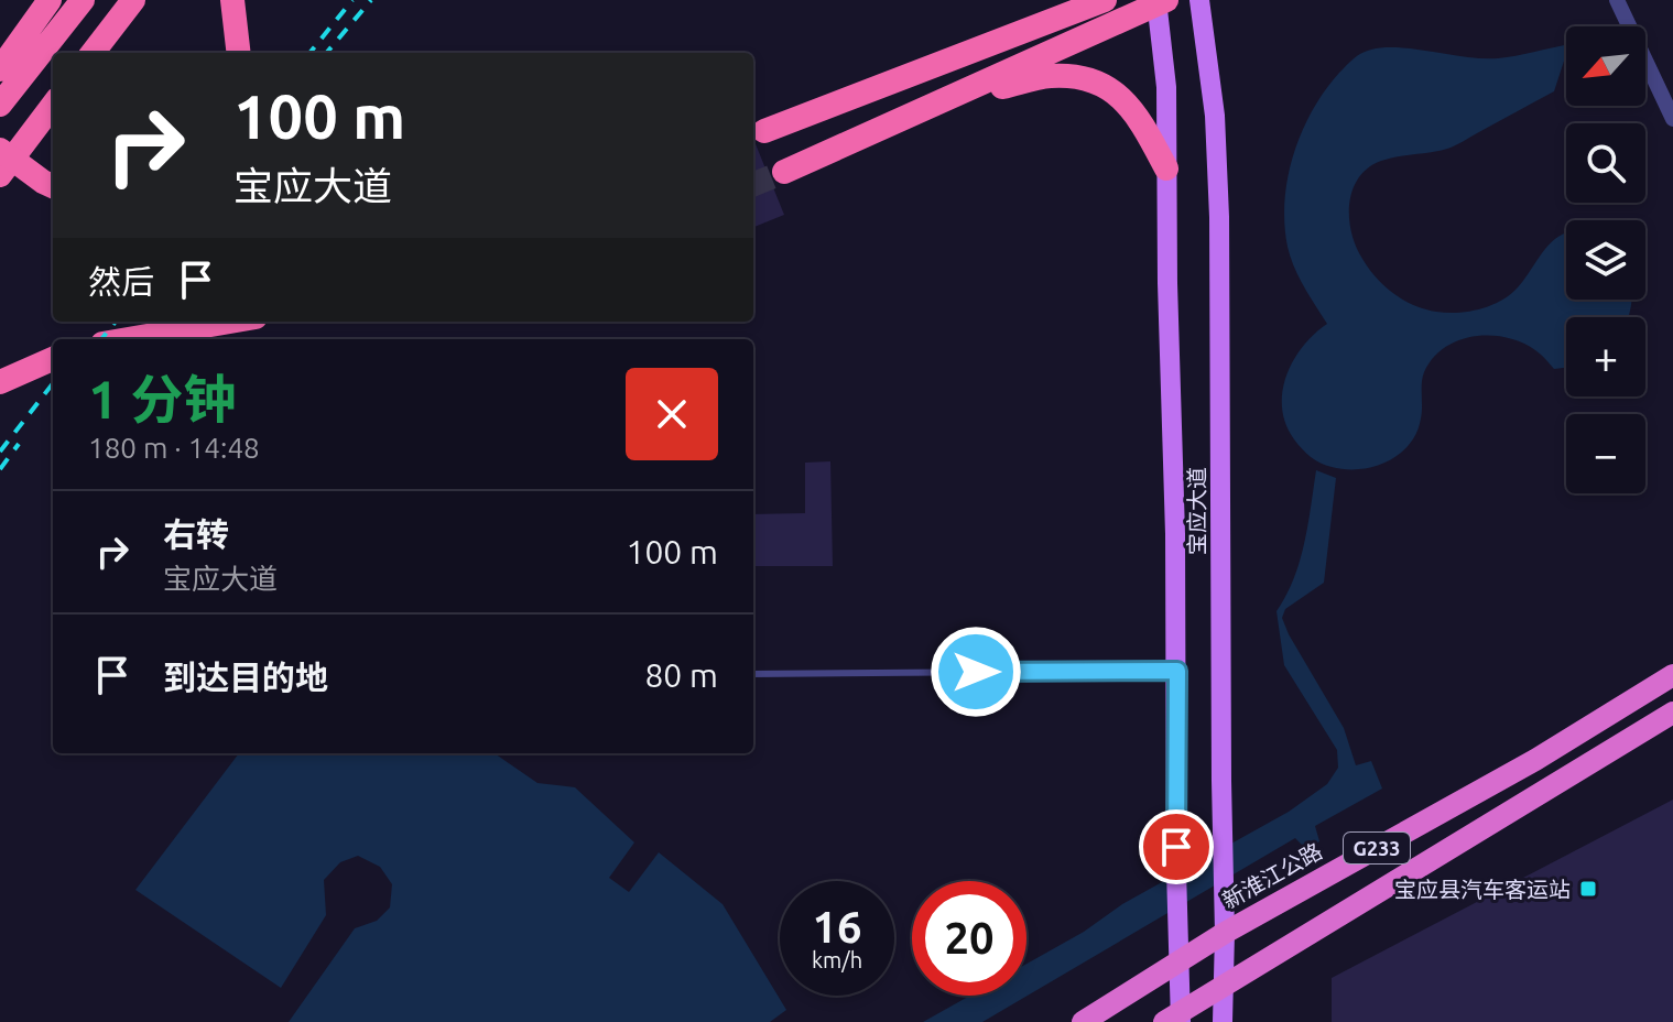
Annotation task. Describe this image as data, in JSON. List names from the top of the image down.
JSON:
{
  "streets": {
    "highway": ["G233", "新淮江公路"],
    "main road": ["宝应大道"]
  },
  "crossings": [
    ["宝应大道", "G233"],
    ["宝应大道", "新淮江公路"]
  ],
  "places": {
    "transit": ["宝应县汽车客运站"]
  },
  "north": "bottom left",
  "page": {
    "map_buttons": ["+", "−"],
    "turn": ["100 m", "宝应大道"],
    "then": "然后",
    "heading": ["1 分钟", "180 m · 14:48"],
    "list": [
      {
        "name": "右转",
        "note": "宝应大道",
        "value": "100 m"
      },
      {
        "name": "到达目的地",
        "value": "80 m"
      }
    ],
    "speed": "16 km/h",
    "limit": "20"
  }
}
